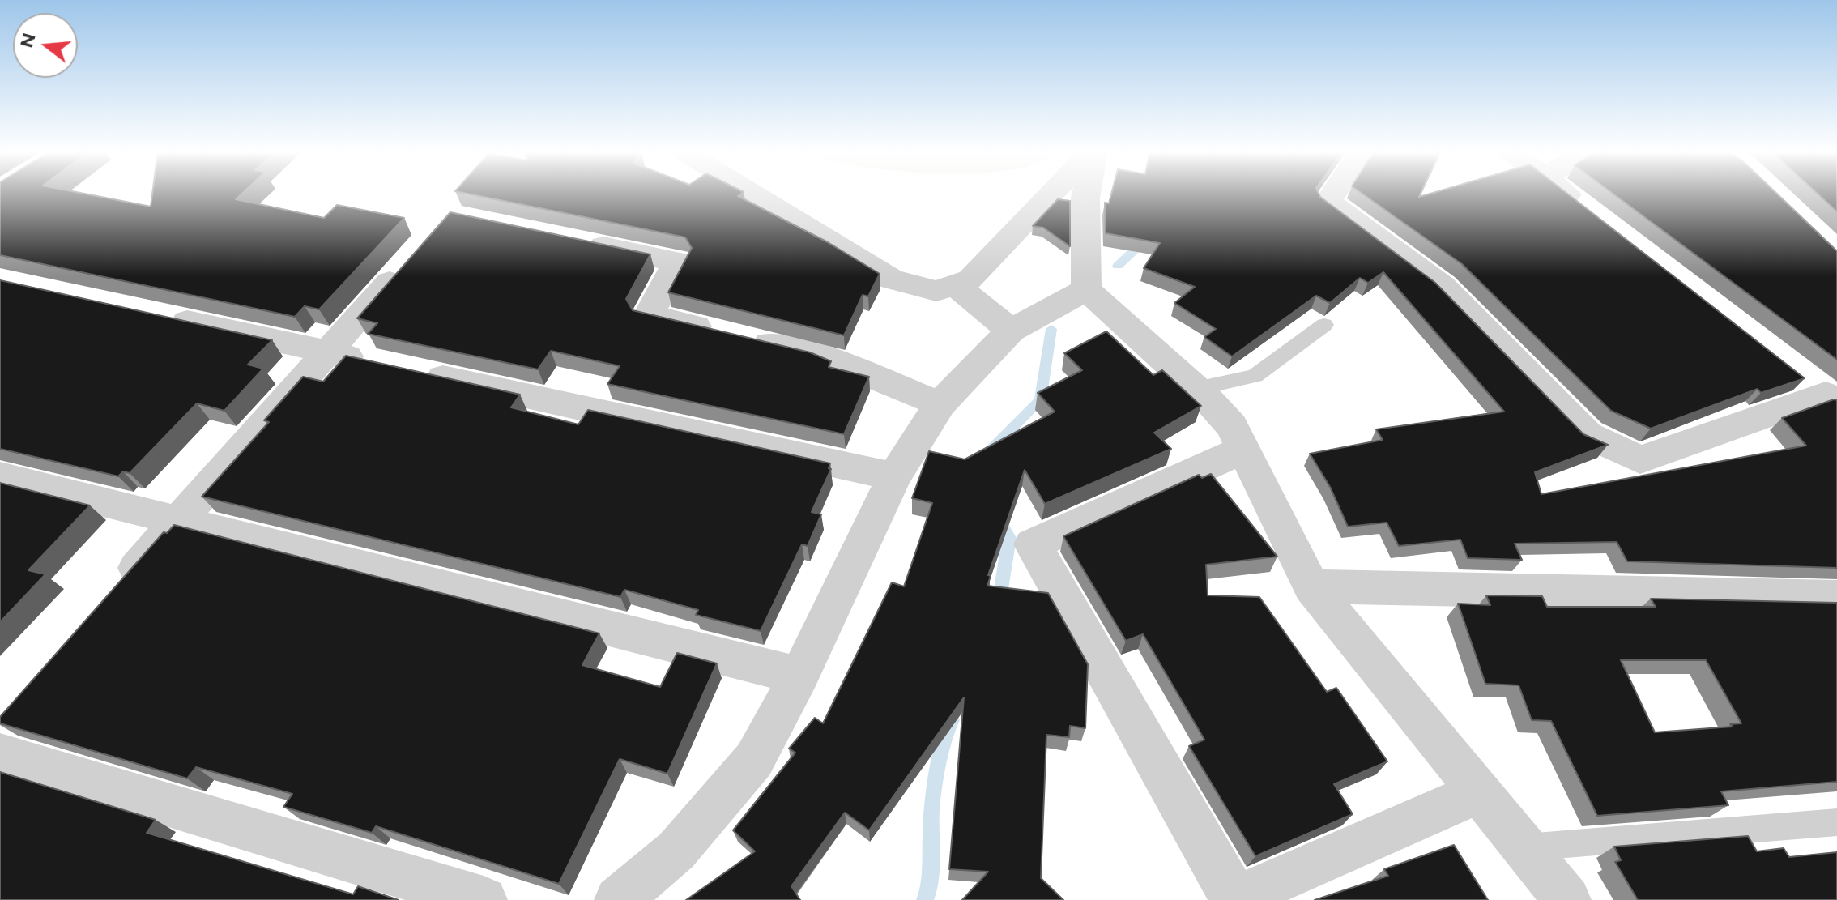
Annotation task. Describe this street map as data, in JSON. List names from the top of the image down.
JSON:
{
  "north": "left"
}
